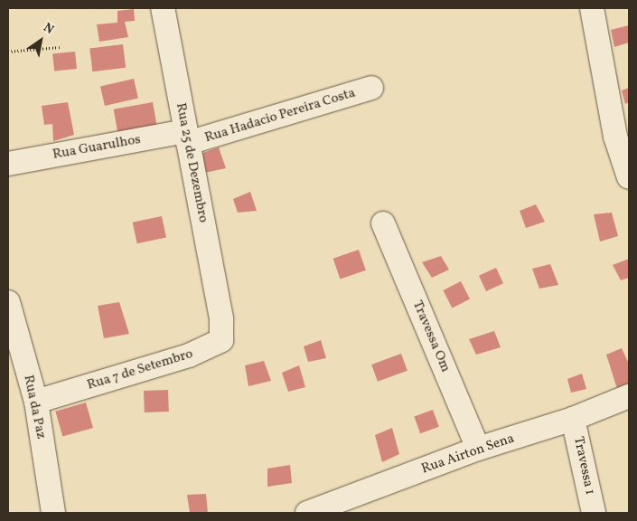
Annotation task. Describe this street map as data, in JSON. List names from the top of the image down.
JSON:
{
  "streets": {
    "street": [
      "Rua Hadacio Pereira Costa",
      "Rua Guarulhos",
      "Rua 25 de Dezembro",
      "Travessa Om",
      "Rua 7 de Setembro",
      "Rua da Paz",
      "Rua Airton Sena",
      "Travessa 1"
    ]
  },
  "crossings": [
    ["Rua Hadacio Pereira Costa", "Rua Guarulhos"],
    ["Rua Hadacio Pereira Costa", "Rua 25 de Dezembro"],
    ["Rua Guarulhos", "Rua 25 de Dezembro"],
    ["Rua 25 de Dezembro", "Rua 7 de Setembro"],
    ["Travessa Om", "Rua Airton Sena"],
    ["Rua 7 de Setembro", "Rua da Paz"],
    ["Rua Airton Sena", "Travessa 1"]
  ],
  "north": "top right"
}
